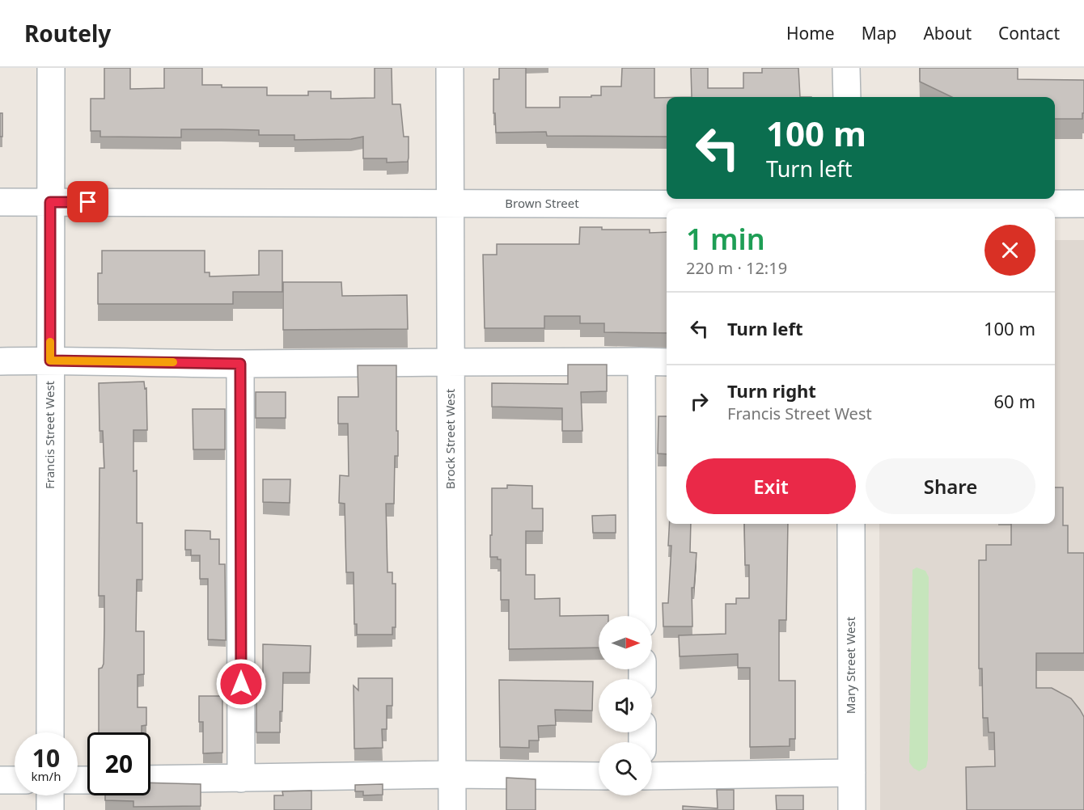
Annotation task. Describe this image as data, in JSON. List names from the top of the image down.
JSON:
{
  "streets": {
    "street": [
      "Brown Street",
      "Francis Street West",
      "Brock Street West",
      "Mary Street West"
    ]
  },
  "crossings": [
    ["Brown Street", "Francis Street West"],
    ["Brown Street", "Brock Street West"]
  ],
  "north": "right",
  "page": {
    "header": "Routely",
    "nav": [
      "Home",
      "Map",
      "About",
      "Contact"
    ],
    "turn": ["100 m", "Turn left"],
    "heading": ["1 min", "220 m · 12:19"],
    "list": [
      {
        "name": "Turn left",
        "value": "100 m"
      },
      {
        "name": "Turn right",
        "note": "Francis Street West",
        "value": "60 m"
      }
    ],
    "buttons": ["Exit", "Share"],
    "speed": "10 km/h",
    "limit": "20"
  }
}
